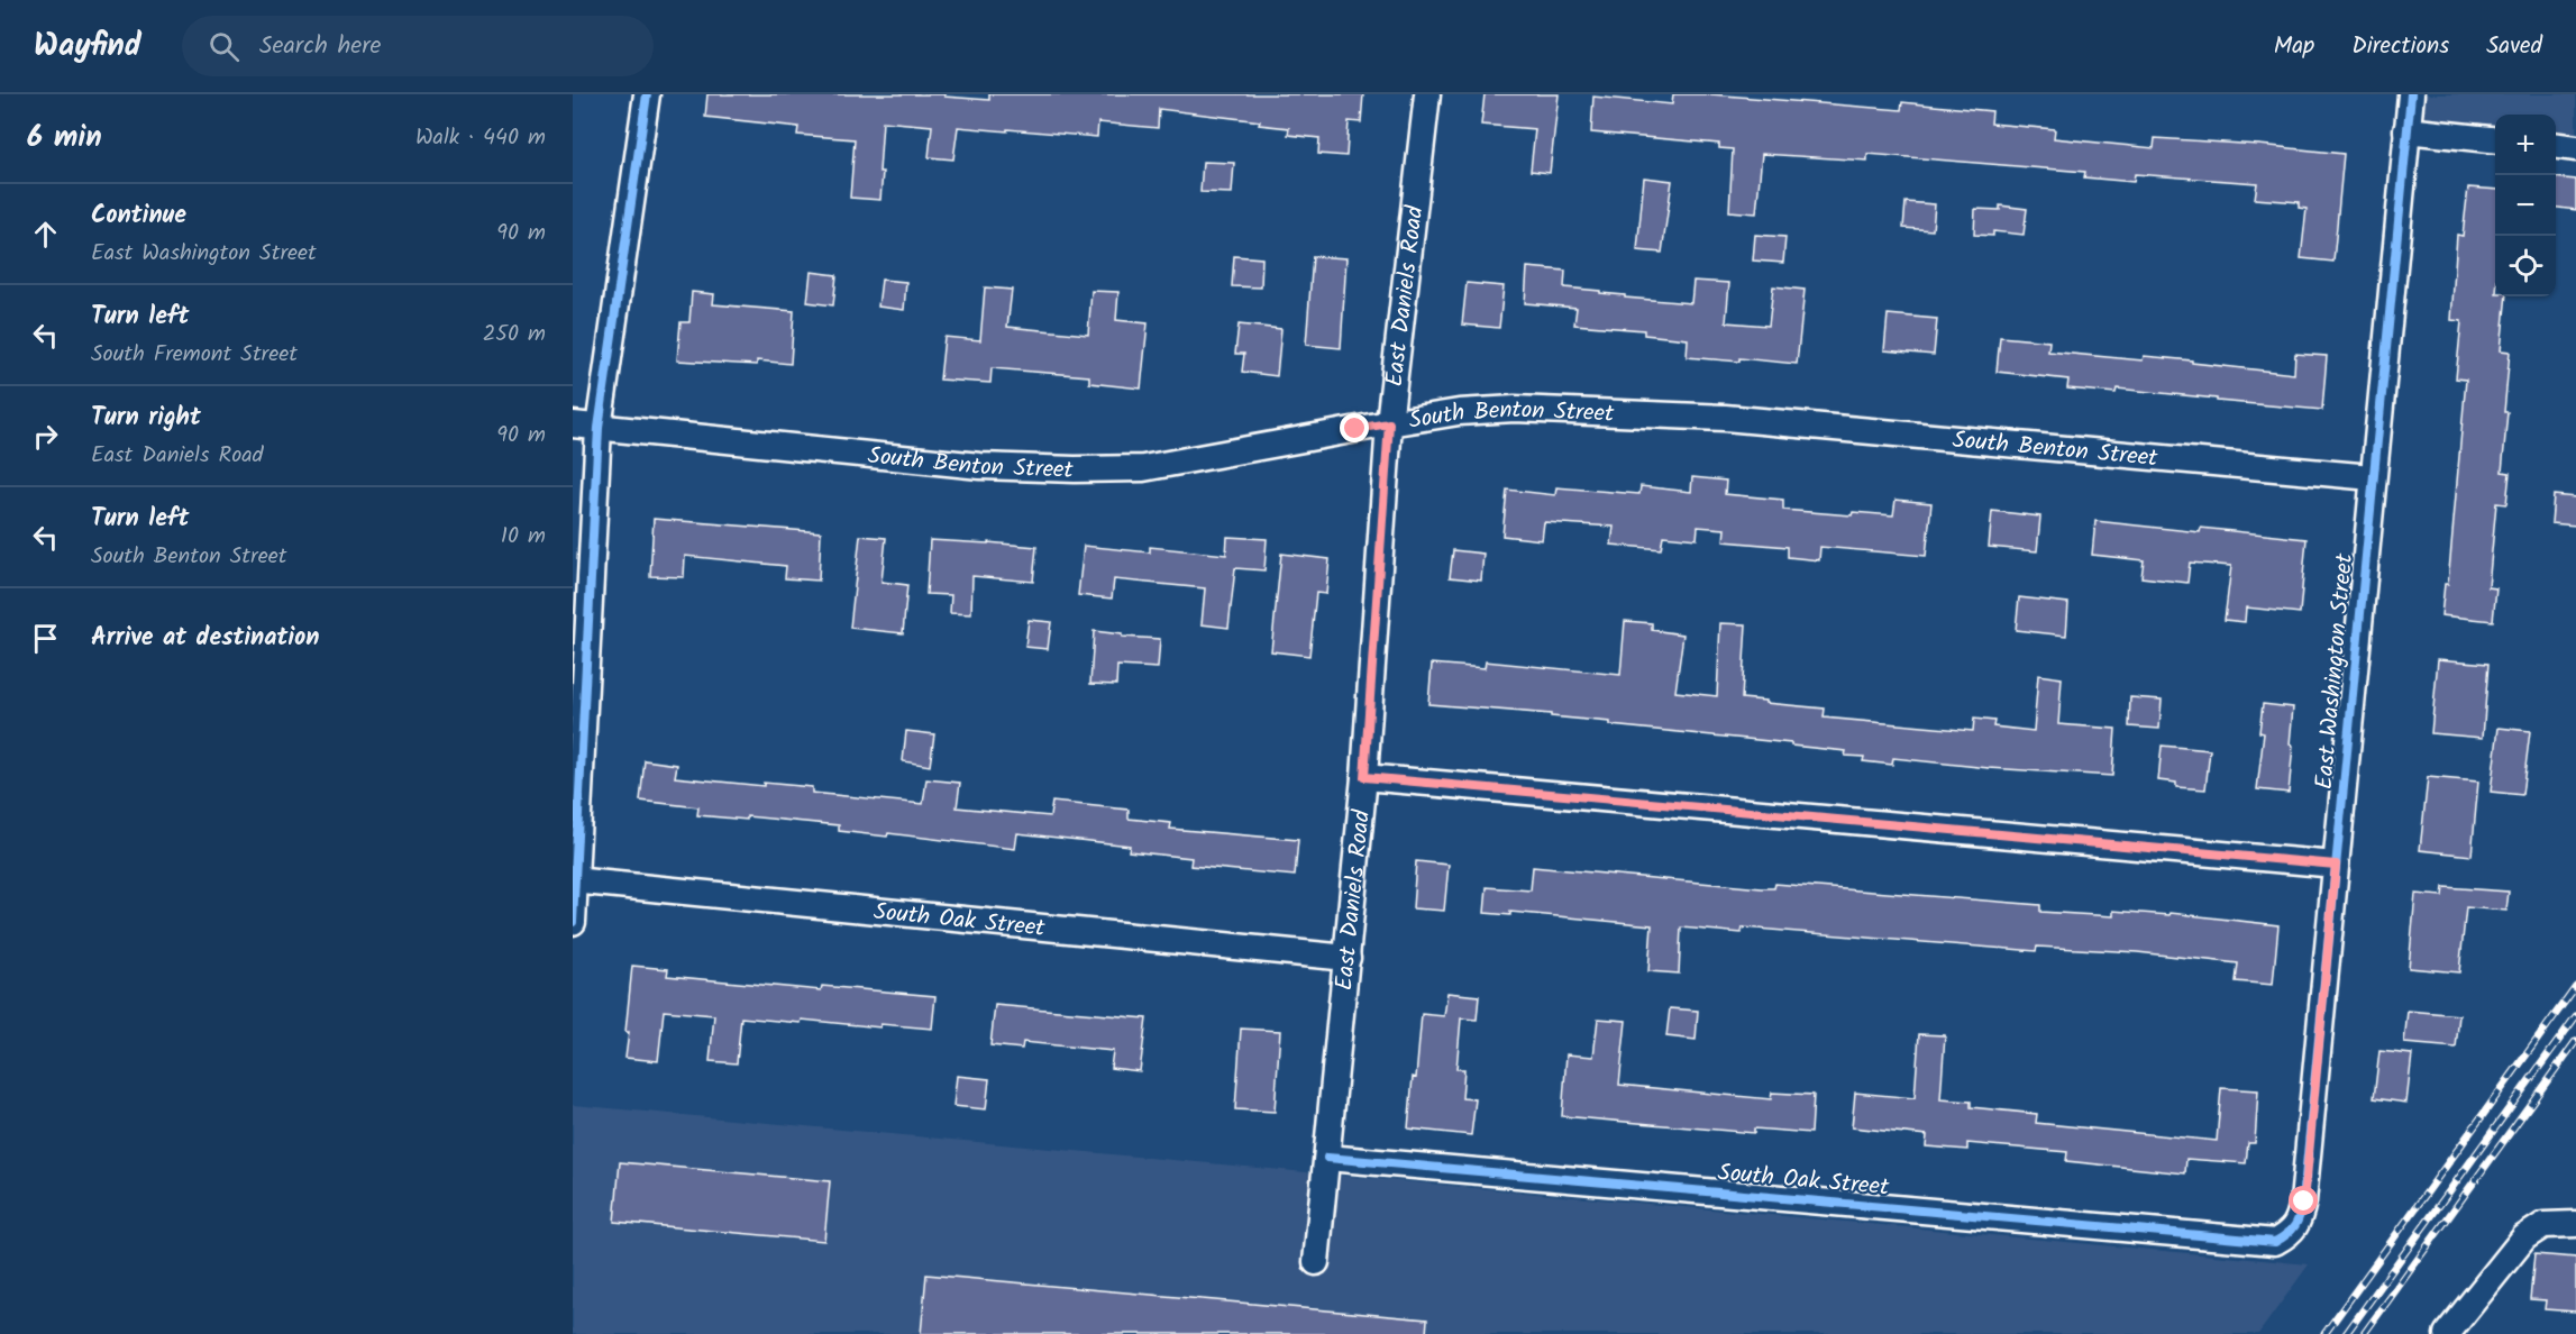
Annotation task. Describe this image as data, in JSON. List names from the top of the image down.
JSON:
{
  "streets": {
    "street": [
      "East Daniels Road",
      "South Benton Street",
      "East Washington Street",
      "South Oak Street"
    ]
  },
  "crossings": [
    ["East Daniels Road", "South Benton Street"],
    ["East Daniels Road", "South Oak Street"],
    ["South Benton Street", "East Washington Street"],
    ["East Washington Street", "South Oak Street"]
  ],
  "page": {
    "header": "Wayfind",
    "search": "Search here",
    "nav": ["Map", "Directions", "Saved"],
    "heading": ["6 min", "Walk · 440 m"],
    "map_buttons": ["+", "−"],
    "list": [
      ["Continue", "East Washington Street", "90 m"],
      ["Turn left", "South Fremont Street", "250 m"],
      ["Turn right", "East Daniels Road", "90 m"],
      ["Turn left", "South Benton Street", "10 m"],
      "Arrive at destination"
    ]
  }
}
